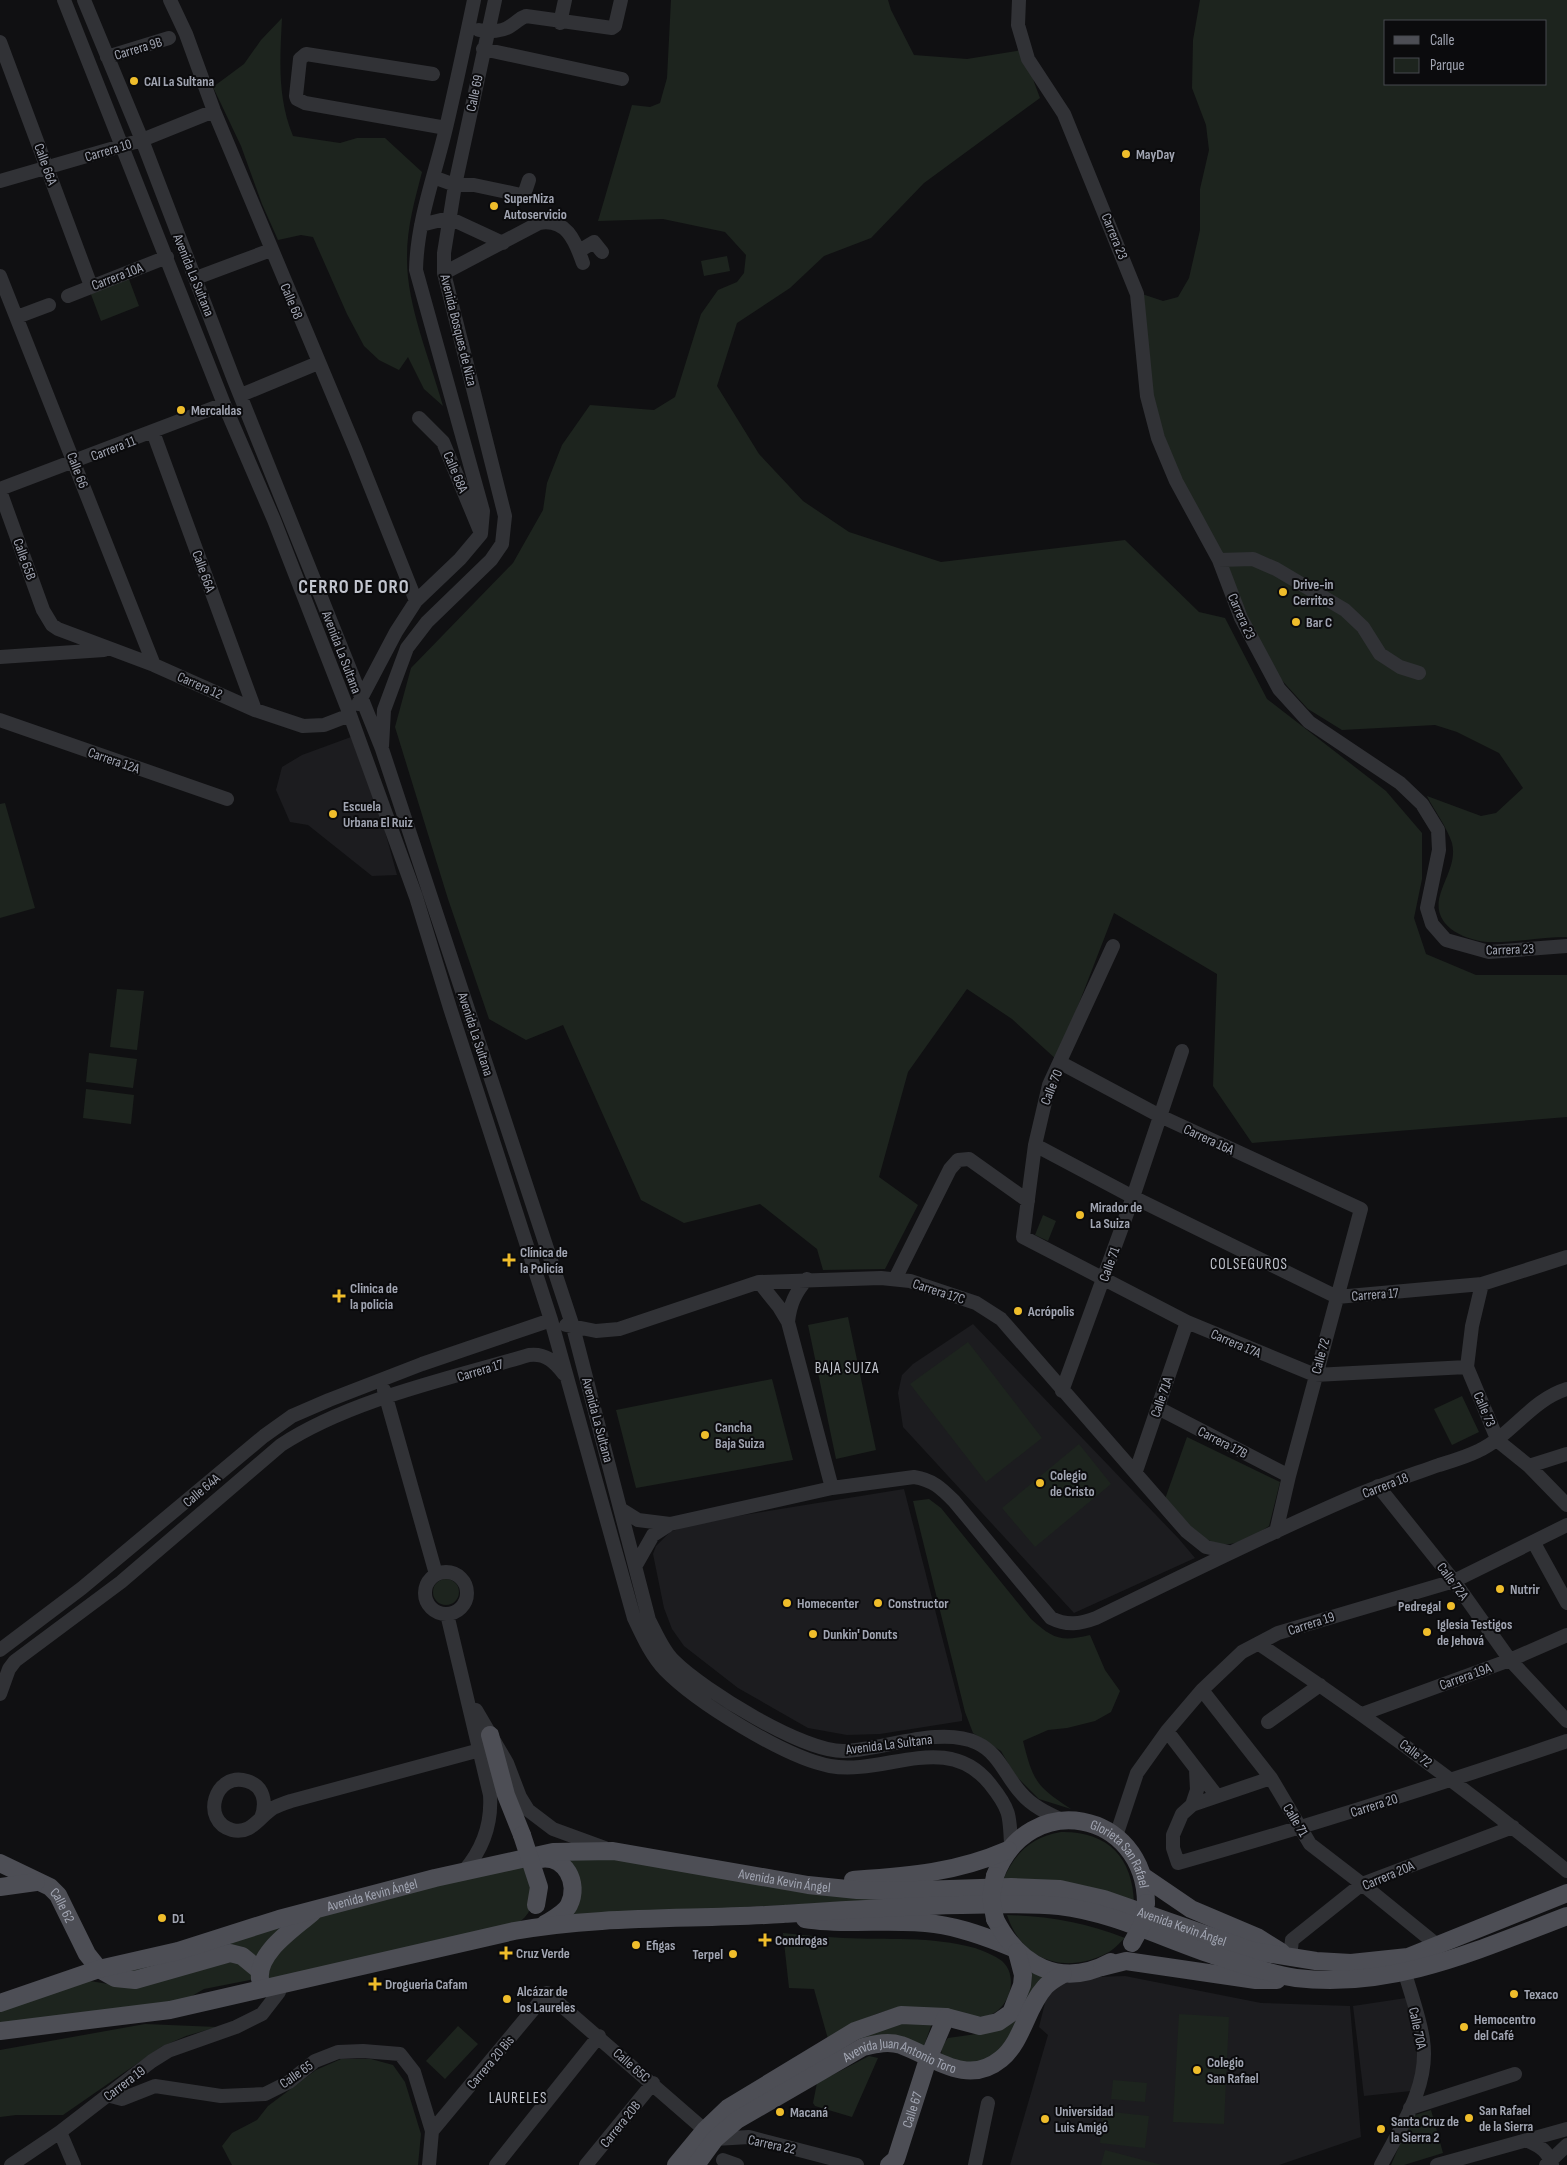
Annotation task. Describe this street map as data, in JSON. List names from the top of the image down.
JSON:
{
  "streets": {
    "main road": [
      "Glorieta San Rafael",
      "Avenida Kevin Ángel",
      "Calle 62",
      "Avenida Juan Antonio Toro",
      "Calle 67"
    ],
    "street": [
      "Carrera 9B",
      "Calle 69",
      "Carrera 10",
      "Calle 66A",
      "Carrera 23",
      "Avenida La Sultana",
      "Carrera 10A",
      "Calle 68",
      "Avenida Bosques de Niza",
      "Carrera 11",
      "Calle 66",
      "Calle 68A",
      "Calle 65B",
      "Carrera 12",
      "Carrera 12A",
      "Calle 70",
      "Carrera 16A",
      "Calle 71",
      "Carrera 17C",
      "Carrera 17",
      "Carrera 17A",
      "Calle 72",
      "Calle 71A",
      "Calle 73",
      "Carrera 17B",
      "Carrera 18",
      "Calle 64A",
      "Calle 72A",
      "Carrera 19",
      "Carrera 19A",
      "Carrera 20",
      "Carrera 20A",
      "Calle 70A",
      "Carrera 20 Bis",
      "Calle 65C",
      "Calle 65",
      "Carrera 20B",
      "Carrera 22"
    ]
  },
  "crossings": [
    ["Carrera 9B", "Avenida La Sultana"],
    ["Calle 69", "Avenida Bosques de Niza"],
    ["Carrera 10", "Calle 66A"],
    ["Carrera 10", "Avenida La Sultana"],
    ["Carrera 10", "Calle 68"],
    ["Calle 66A", "Carrera 10A"],
    ["Calle 66A", "Carrera 11"],
    ["Calle 66A", "Carrera 12"],
    ["Avenida La Sultana", "Carrera 10A"],
    ["Avenida La Sultana", "Avenida Bosques de Niza"],
    ["Avenida La Sultana", "Carrera 11"],
    ["Avenida La Sultana", "Carrera 12"],
    ["Avenida La Sultana", "Carrera 17C"],
    ["Avenida La Sultana", "Carrera 17"],
    ["Avenida La Sultana", "Carrera 19"],
    ["Avenida La Sultana", "Glorieta San Rafael"],
    ["Avenida La Sultana", "Avenida Juan Antonio Toro"],
    ["Avenida Bosques de Niza", "Calle 68A"],
    ["Carrera 11", "Calle 66"],
    ["Carrera 11", "Calle 65B"],
    ["Calle 66", "Carrera 12"],
    ["Calle 65B", "Carrera 12"],
    ["Calle 70", "Carrera 16A"],
    ["Calle 70", "Carrera 17"],
    ["Calle 70", "Carrera 17A"],
    ["Carrera 16A", "Calle 71"],
    ["Carrera 16A", "Calle 72"],
    ["Calle 71", "Carrera 17C"],
    ["Calle 71", "Carrera 17"],
    ["Calle 71", "Carrera 17A"],
    ["Calle 71", "Carrera 19"],
    ["Calle 71", "Carrera 20"],
    ["Calle 71", "Carrera 20A"],
    ["Calle 71", "Avenida Kevin Ángel"],
    ["Carrera 17C", "Carrera 17"],
    ["Carrera 17C", "Calle 71A"],
    ["Carrera 17C", "Carrera 18"],
    ["Carrera 17", "Calle 72"],
    ["Carrera 17", "Calle 73"],
    ["Carrera 17", "Calle 64A"],
    ["Carrera 17A", "Calle 72"],
    ["Carrera 17A", "Calle 71A"],
    ["Carrera 17A", "Calle 73"],
    ["Calle 72", "Carrera 17B"],
    ["Calle 72", "Carrera 18"],
    ["Calle 72", "Carrera 19"],
    ["Calle 72", "Carrera 19A"],
    ["Calle 72", "Carrera 20"],
    ["Calle 72", "Carrera 20A"],
    ["Calle 71A", "Carrera 17B"],
    ["Calle 73", "Carrera 18"],
    ["Carrera 18", "Calle 72A"],
    ["Calle 72A", "Carrera 19"],
    ["Calle 72A", "Carrera 19A"],
    ["Carrera 19", "Glorieta San Rafael"],
    ["Carrera 19", "Avenida Juan Antonio Toro"],
    ["Carrera 19", "Calle 65"],
    ["Glorieta San Rafael", "Avenida Juan Antonio Toro"],
    ["Carrera 20A", "Avenida Kevin Ángel"],
    ["Avenida Kevin Ángel", "Calle 62"],
    ["Avenida Kevin Ángel", "Calle 70A"],
    ["Carrera 20 Bis", "Calle 65C"],
    ["Carrera 20 Bis", "Calle 65"],
    ["Calle 65C", "Avenida Juan Antonio Toro"],
    ["Calle 65C", "Carrera 20B"],
    ["Calle 65C", "Carrera 22"],
    ["Avenida Juan Antonio Toro", "Calle 67"],
    ["Avenida Juan Antonio Toro", "Carrera 22"]
  ],
  "districts": [
    "CERRO DE ORO",
    "COLSEGUROS",
    "BAJA SUIZA",
    "LAURELES"
  ],
  "places": {
    "other": [
      "CAI La Sultana",
      "MayDay",
      "SuperNiza Autoservicio",
      "Mercaldas",
      "Drive-in Cerritos",
      "Bar C",
      "Escuela Urbana El Ruiz",
      "Mirador de La Suiza",
      "Acrópolis",
      "Cancha Baja Suiza",
      "Colegio de Cristo",
      "Nutrir",
      "Homecenter",
      "Constructor",
      "Pedregal",
      "Iglesia Testigos de Jehová",
      "Dunkin' Donuts",
      "D1",
      "Efigas",
      "Terpel",
      "Texaco",
      "Alcázar de los Laureles",
      "Hemocentro del Café",
      "Colegio San Rafael",
      "Macaná",
      "San Rafael de la Sierra",
      "Universidad Luis Amigó",
      "Santa Cruz de la Sierra 2"
    ],
    "health": [
      "Clínica de la Policía",
      "Clinica de la policia",
      "Condrogas",
      "Cruz Verde",
      "Drogueria Cafam"
    ]
  },
  "legend": ["Calle", "Parque"]
}
